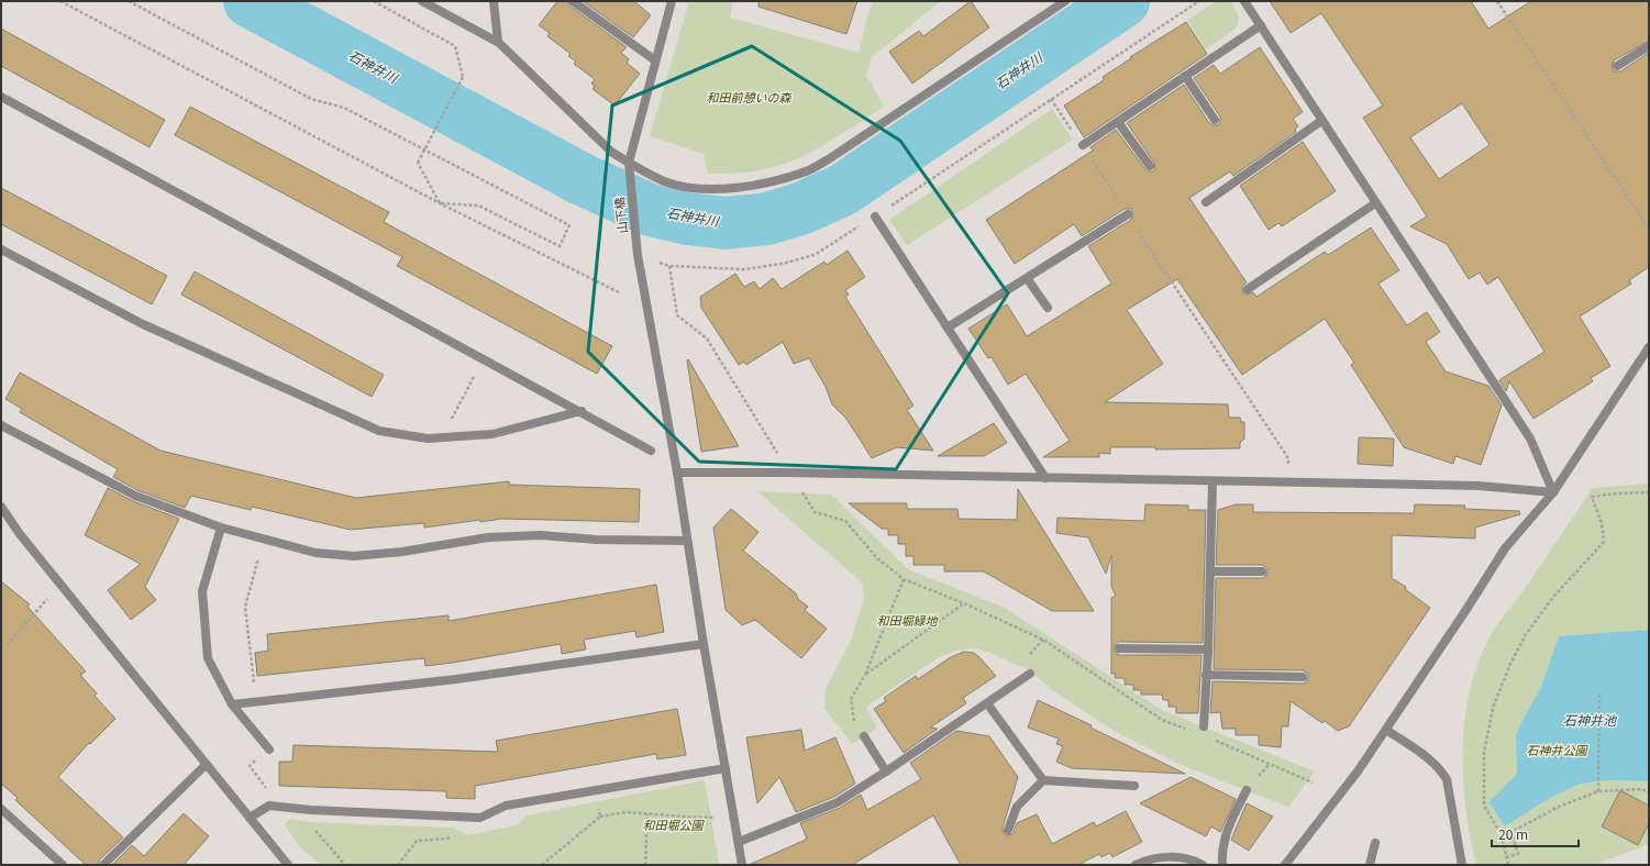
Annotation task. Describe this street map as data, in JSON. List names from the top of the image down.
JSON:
{
  "streets": {
    "street": ["山下橋"]
  },
  "water": ["石神井川", "石神井池"],
  "parks": [
    "和田前憩いの森",
    "和田堀緑地",
    "石神井公園",
    "和田堀公園"
  ],
  "scale_bar": "20 m"
}
